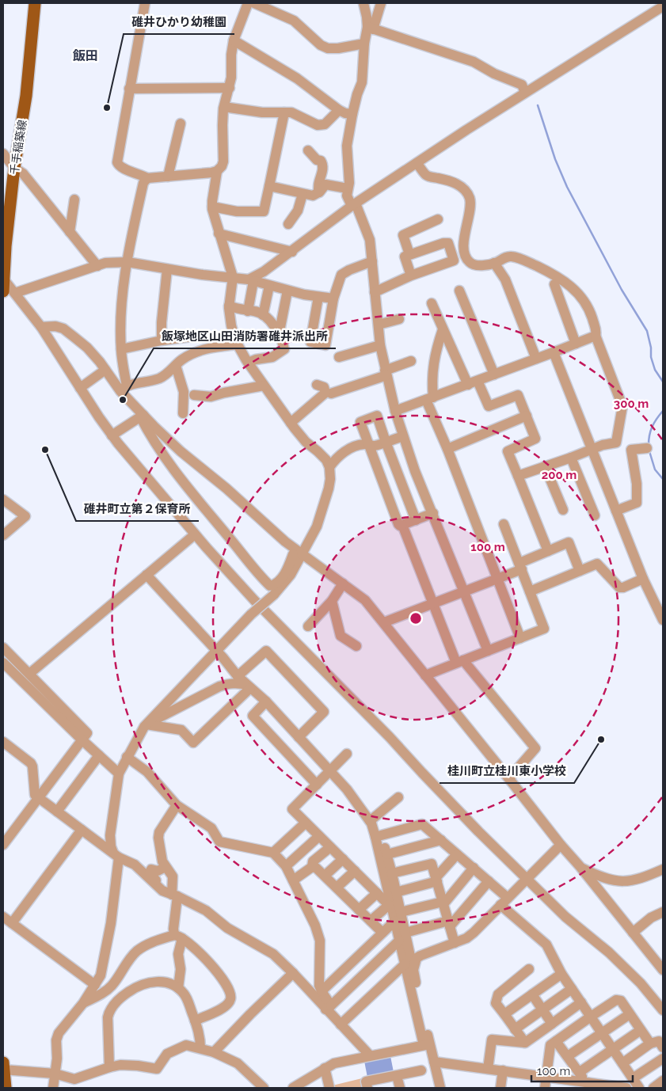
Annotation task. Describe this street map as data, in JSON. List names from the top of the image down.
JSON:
{
  "streets": {
    "main road": ["千手稲築線"]
  },
  "districts": ["飯田"],
  "places": [
    "碓井ひかり幼稚園",
    "飯塚地区山田消防署碓井派出所",
    "碓井町立第２保育所",
    "桂川町立桂川東小学校"
  ],
  "scale_bar": "100 m",
  "rings": ["300 m", "200 m", "100 m"]
}
